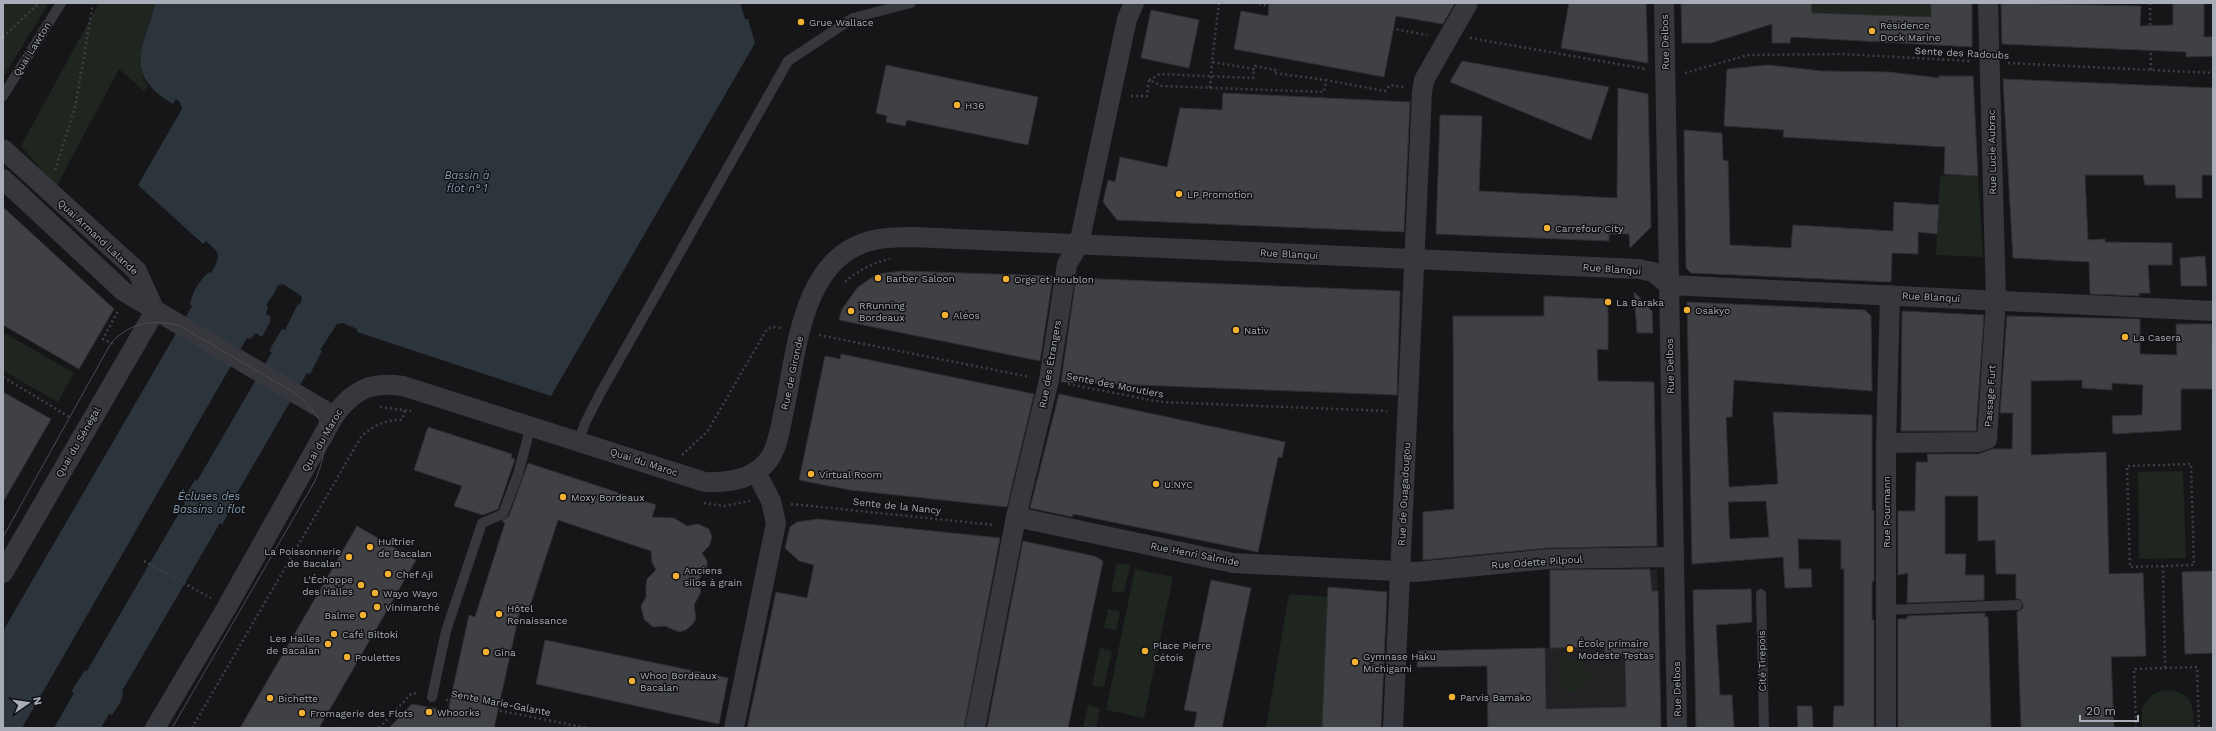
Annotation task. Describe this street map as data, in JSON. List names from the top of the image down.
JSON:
{
  "streets": {
    "street": [
      "Rue Delbos",
      "Rue Lucie Aubrac",
      "Quai Armand Lalande",
      "Rue Blanqui",
      "Rue des Étrangers",
      "Rue de Gironde",
      "Passage Furt",
      "Quai du Maroc",
      "Quai du Sénégal",
      "Rue de Ouagadougou",
      "Rue Pourmann",
      "Rue Henri Salmide",
      "Rue Odette Pilpoul"
    ],
    "lane": ["Quai Lawton", "Cité Tirepois"],
    "path": [
      "Sente des Radoubs",
      "Sente des Morutiers",
      "Sente de la Nancy",
      "Sente Marie-Galante"
    ]
  },
  "crossings": [
    ["Rue Delbos", "Sente des Radoubs"],
    ["Rue Delbos", "Rue Blanqui"],
    ["Rue Delbos", "Rue Odette Pilpoul"],
    ["Sente des Radoubs", "Rue Lucie Aubrac"],
    ["Rue Lucie Aubrac", "Rue Blanqui"],
    ["Rue Lucie Aubrac", "Passage Furt"],
    ["Quai Armand Lalande", "Quai du Sénégal"],
    ["Rue Blanqui", "Rue des Étrangers"],
    ["Rue Blanqui", "Rue de Gironde"],
    ["Rue Blanqui", "Passage Furt"],
    ["Rue Blanqui", "Rue de Ouagadougou"],
    ["Rue Blanqui", "Rue Pourmann"],
    ["Rue des Étrangers", "Rue de Gironde"],
    ["Rue des Étrangers", "Sente des Morutiers"],
    ["Rue des Étrangers", "Sente de la Nancy"],
    ["Rue des Étrangers", "Rue Henri Salmide"],
    ["Rue de Gironde", "Sente des Morutiers"],
    ["Rue de Gironde", "Quai du Maroc"],
    ["Sente des Morutiers", "Quai du Maroc"],
    ["Sente des Morutiers", "Rue de Ouagadougou"],
    ["Passage Furt", "Rue Pourmann"],
    ["Rue de Ouagadougou", "Rue Henri Salmide"],
    ["Rue de Ouagadougou", "Rue Odette Pilpoul"],
    ["Sente de la Nancy", "Rue Henri Salmide"],
    ["Rue Henri Salmide", "Rue Odette Pilpoul"]
  ],
  "water": ["Bassin à flot n° 1", "Écluses des Bassins à flot"],
  "places": [
    "Grue Wallace",
    "Résidence Dock Marine",
    "H36",
    "LP Promotion",
    "Carrefour City",
    "Barber Saloon",
    "Orge et Houblon",
    "La Baraka",
    "Osakyo",
    "RRunning Bordeaux",
    "Aléos",
    "Nativ",
    "La Casera",
    "Virtual Room",
    "U.NYC",
    "Moxy Bordeaux",
    "Huîtrier de Bacalan",
    "La Poissonnerie de Bacalan",
    "Chef Aji",
    "Anciens silos à grain",
    "L'Échoppe des Halles",
    "Wayo Wayo",
    "Vinimarché",
    "Hôtel Renaissance",
    "Balme",
    "Café Biltoki",
    "Les Halles de Bacalan",
    "École primaire Modeste Testas",
    "Place Pierre Cétois",
    "Gina",
    "Poulettes",
    "Gymnase Haku Michigami",
    "Whoo Bordeaux Bacalan",
    "Parvis Bamako",
    "Bichette",
    "Whoorks",
    "Fromagerie des Flots"
  ],
  "scale_bar": "20 m",
  "north": "right"
}
